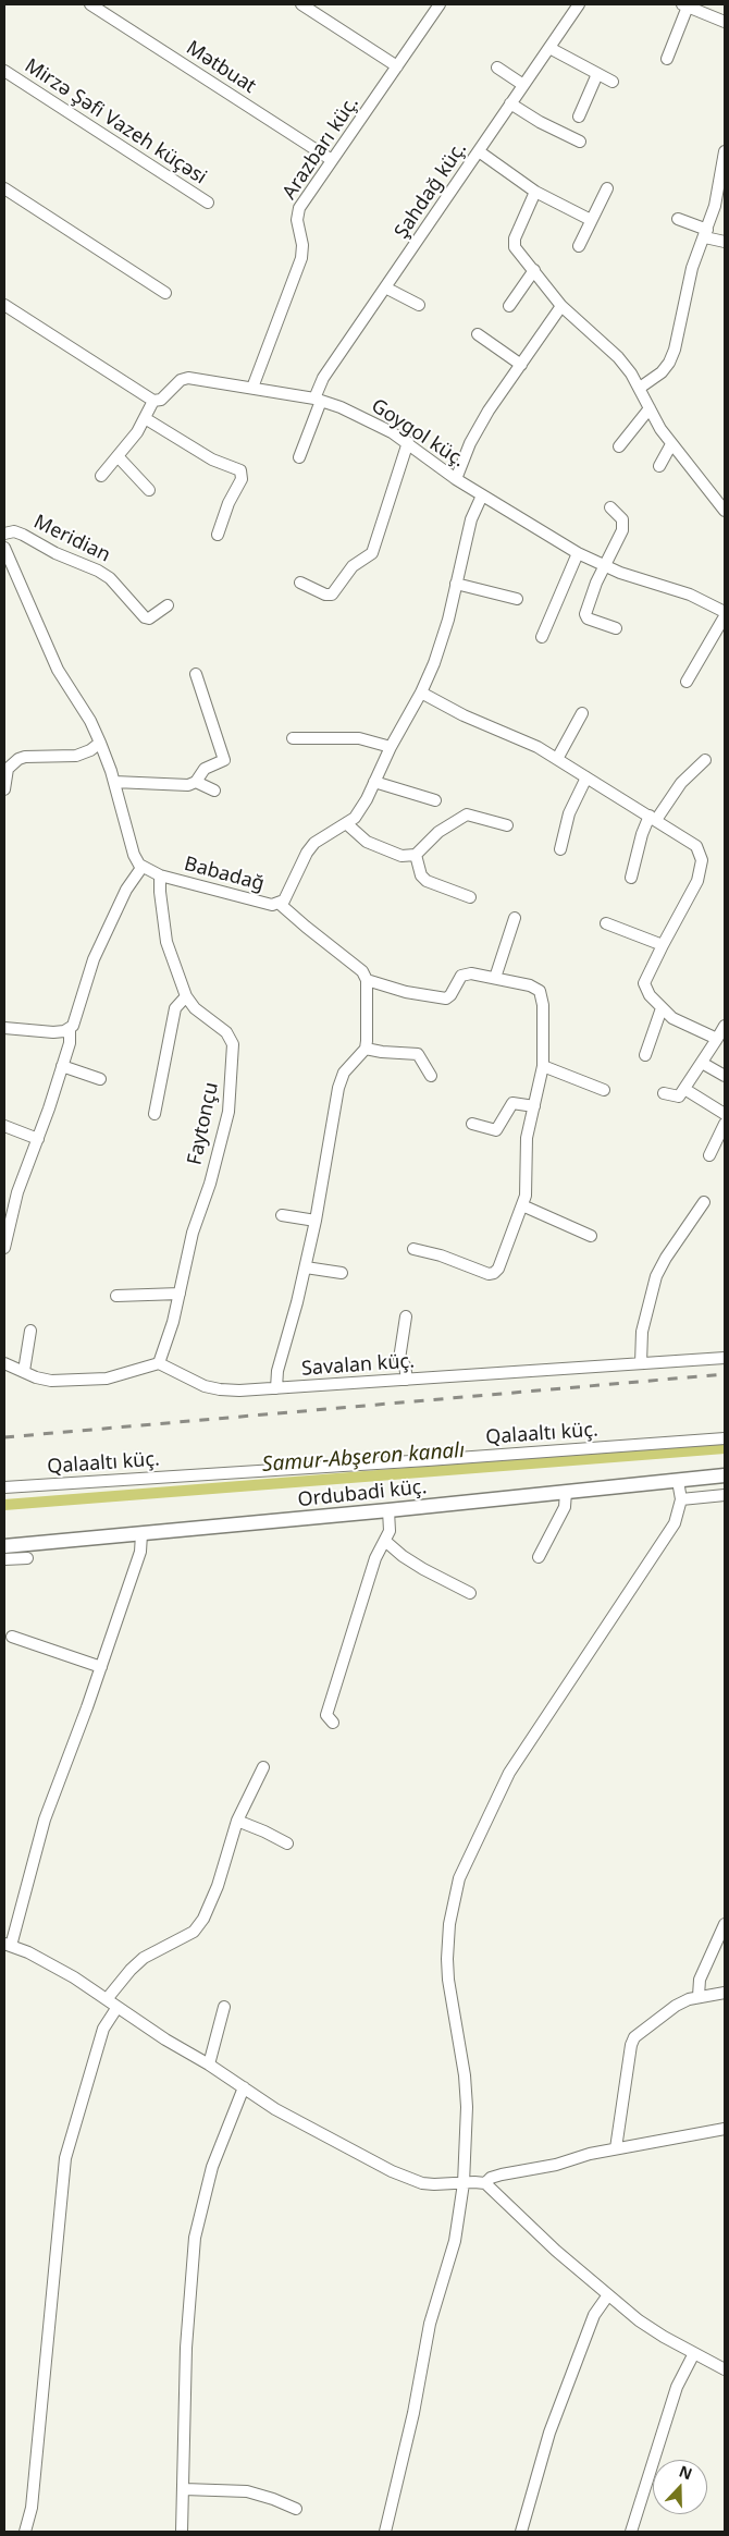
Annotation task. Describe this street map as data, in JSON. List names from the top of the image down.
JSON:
{
  "streets": {
    "street": [
      "Mətbuat",
      "Mirzə Şəfi Vazeh küçəsi",
      "Arazbarı küç.",
      "Şahdağ küç.",
      "Goygol küç.",
      "Meridian",
      "Babadağ",
      "Faytonçu",
      "Savalan küç.",
      "Qalaaltı küç.",
      "Ordubadi küç."
    ]
  },
  "crossings": [
    ["Mətbuat", "Arazbarı küç."],
    ["Arazbarı küç.", "Goygol küç."],
    ["Şahdağ küç.", "Goygol küç."],
    ["Goygol küç.", "Babadağ"],
    ["Babadağ", "Faytonçu"],
    ["Faytonçu", "Savalan küç."]
  ],
  "water": ["Samur-Abşeron kanalı"],
  "north": "top"
}
